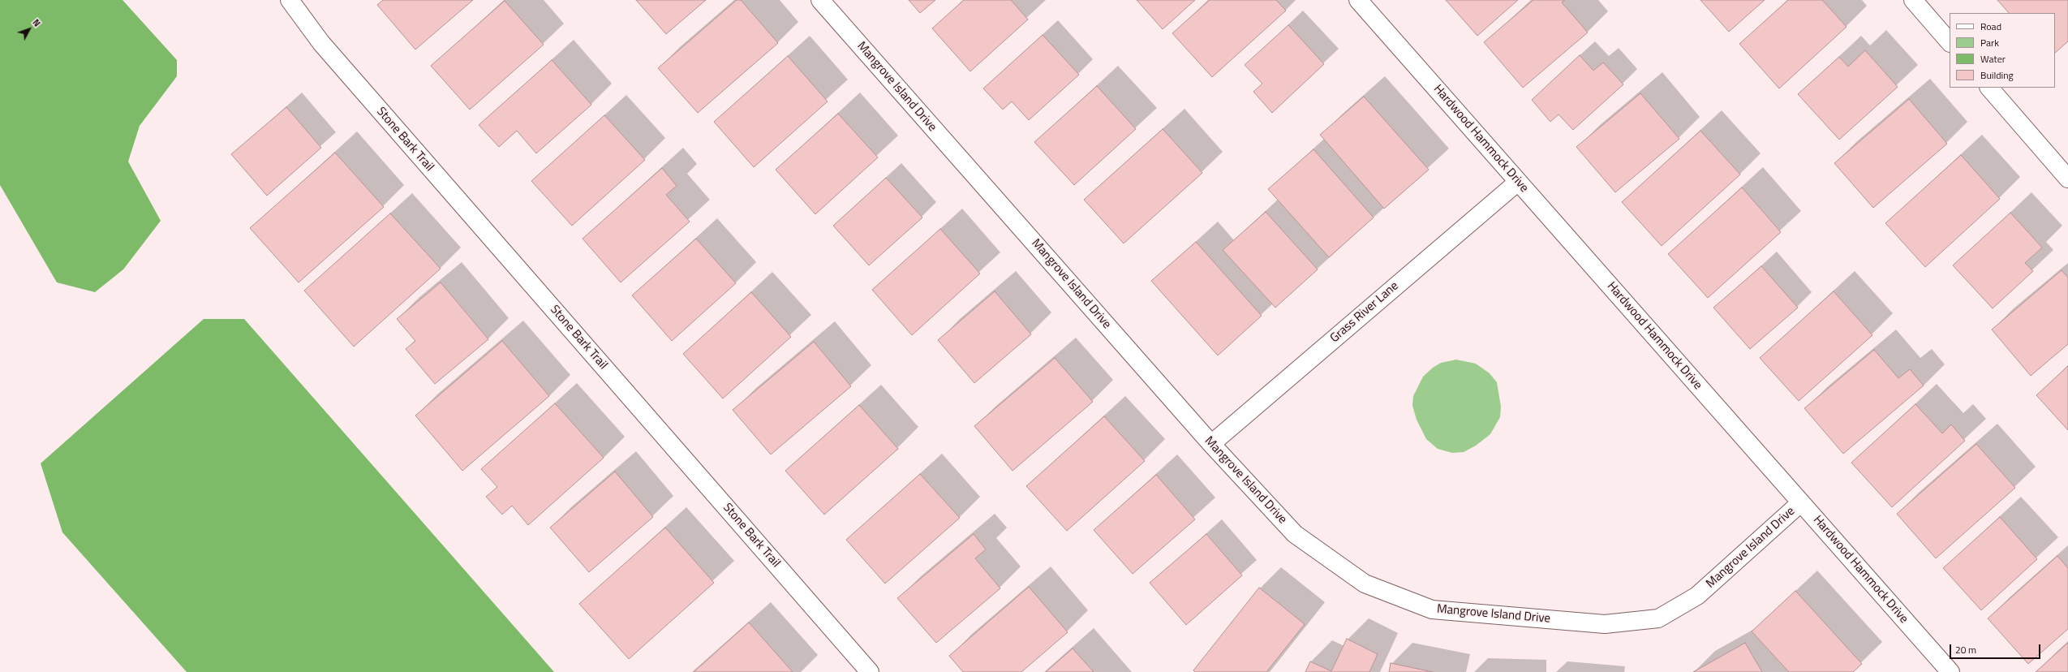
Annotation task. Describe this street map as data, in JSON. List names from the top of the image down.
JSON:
{
  "streets": {
    "street": [
      "Mangrove Island Drive",
      "Hardwood Hammock Drive",
      "Stone Bark Trail",
      "Grass River Lane"
    ]
  },
  "crossings": [
    ["Mangrove Island Drive", "Hardwood Hammock Drive"],
    ["Mangrove Island Drive", "Grass River Lane"],
    ["Hardwood Hammock Drive", "Grass River Lane"]
  ],
  "legend": [
    "Road",
    "Park",
    "Water",
    "Building"
  ],
  "scale_bar": "20 m",
  "north": "top right"
}
